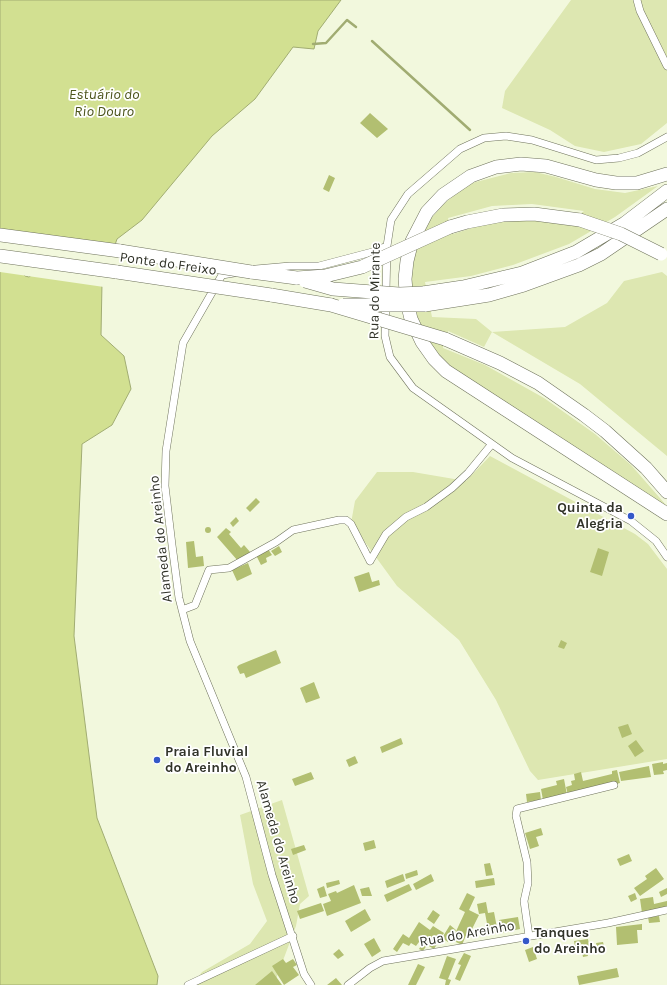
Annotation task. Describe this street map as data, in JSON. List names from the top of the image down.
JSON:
{
  "streets": {
    "highway": ["Ponte do Freixo"],
    "street": ["Rua do Mirante", "Alameda do Areinho", "Rua do Areinho"]
  },
  "crossings": [
    ["Rua do Mirante", "Alameda do Areinho"]
  ],
  "water": ["Estuário do Rio Douro"],
  "places": ["Quinta da Alegria", "Praia Fluvial do Areinho", "Tanques do Areinho"]
}
